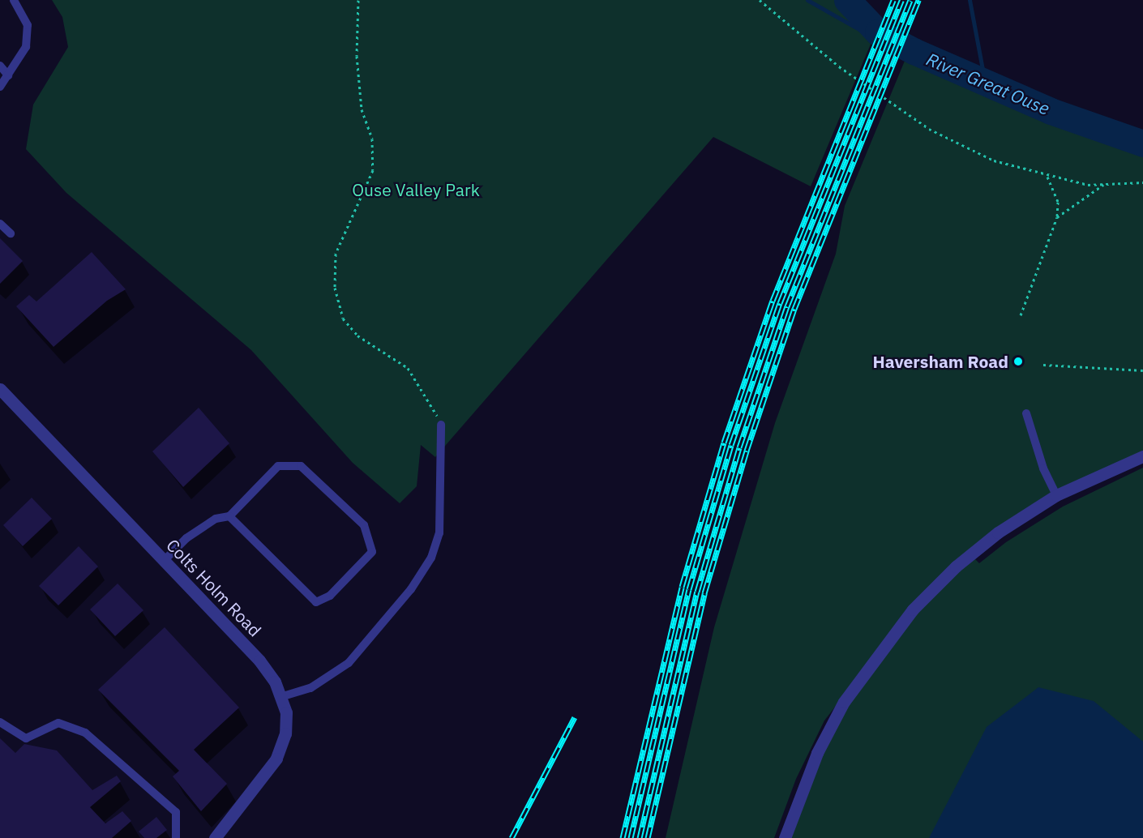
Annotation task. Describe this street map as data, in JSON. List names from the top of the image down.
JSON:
{
  "streets": {
    "street": ["Colts Holm Road"]
  },
  "water": ["River Great Ouse"],
  "parks": ["Ouse Valley Park"],
  "places": ["Haversham Road"]
}
